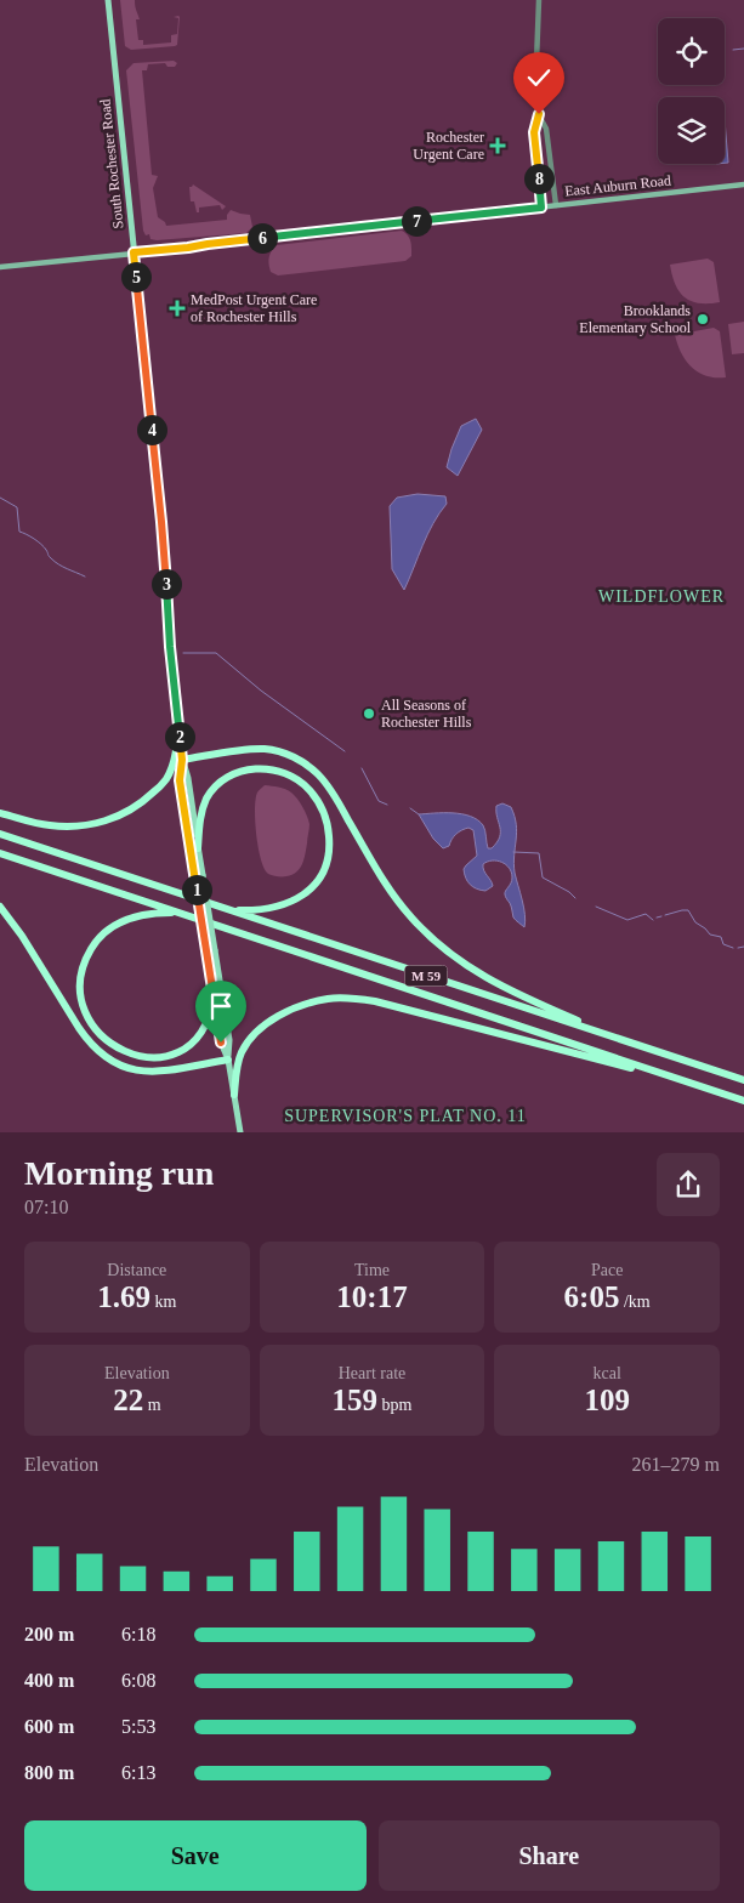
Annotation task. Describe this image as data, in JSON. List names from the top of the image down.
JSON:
{
  "streets": {
    "highway": ["M 59"],
    "main road": ["South Rochester Road", "East Auburn Road"]
  },
  "crossings": [
    ["South Rochester Road", "East Auburn Road"]
  ],
  "districts": ["WILDFLOWER", "SUPERVISOR'S PLAT NO. 11"],
  "places": {
    "health": ["Rochester Urgent Care", "MedPost Urgent Care of Rochester Hills"],
    "other": ["Brooklands Elementary School", "All Seasons of Rochester Hills"]
  },
  "page": {
    "pins": [
      "8",
      "7",
      "6",
      "5",
      "4",
      "3",
      "2",
      "1"
    ],
    "heading": ["Morning run", "07:10"],
    "stats": [
      ["Distance", "1.69 km"],
      ["Time", "10:17"],
      ["Pace", "6:05 /km"],
      ["Elevation", "22 m"],
      ["Heart rate", "159 bpm"],
      ["kcal", "109"]
    ],
    "chart": ["Elevation", "261–279 m"],
    "list": [
      {
        "name": "200 m",
        "note": "6:18"
      },
      {
        "name": "400 m",
        "note": "6:08"
      },
      {
        "name": "600 m",
        "note": "5:53"
      },
      {
        "name": "800 m",
        "note": "6:13"
      }
    ],
    "buttons": ["Save", "Share"]
  }
}
